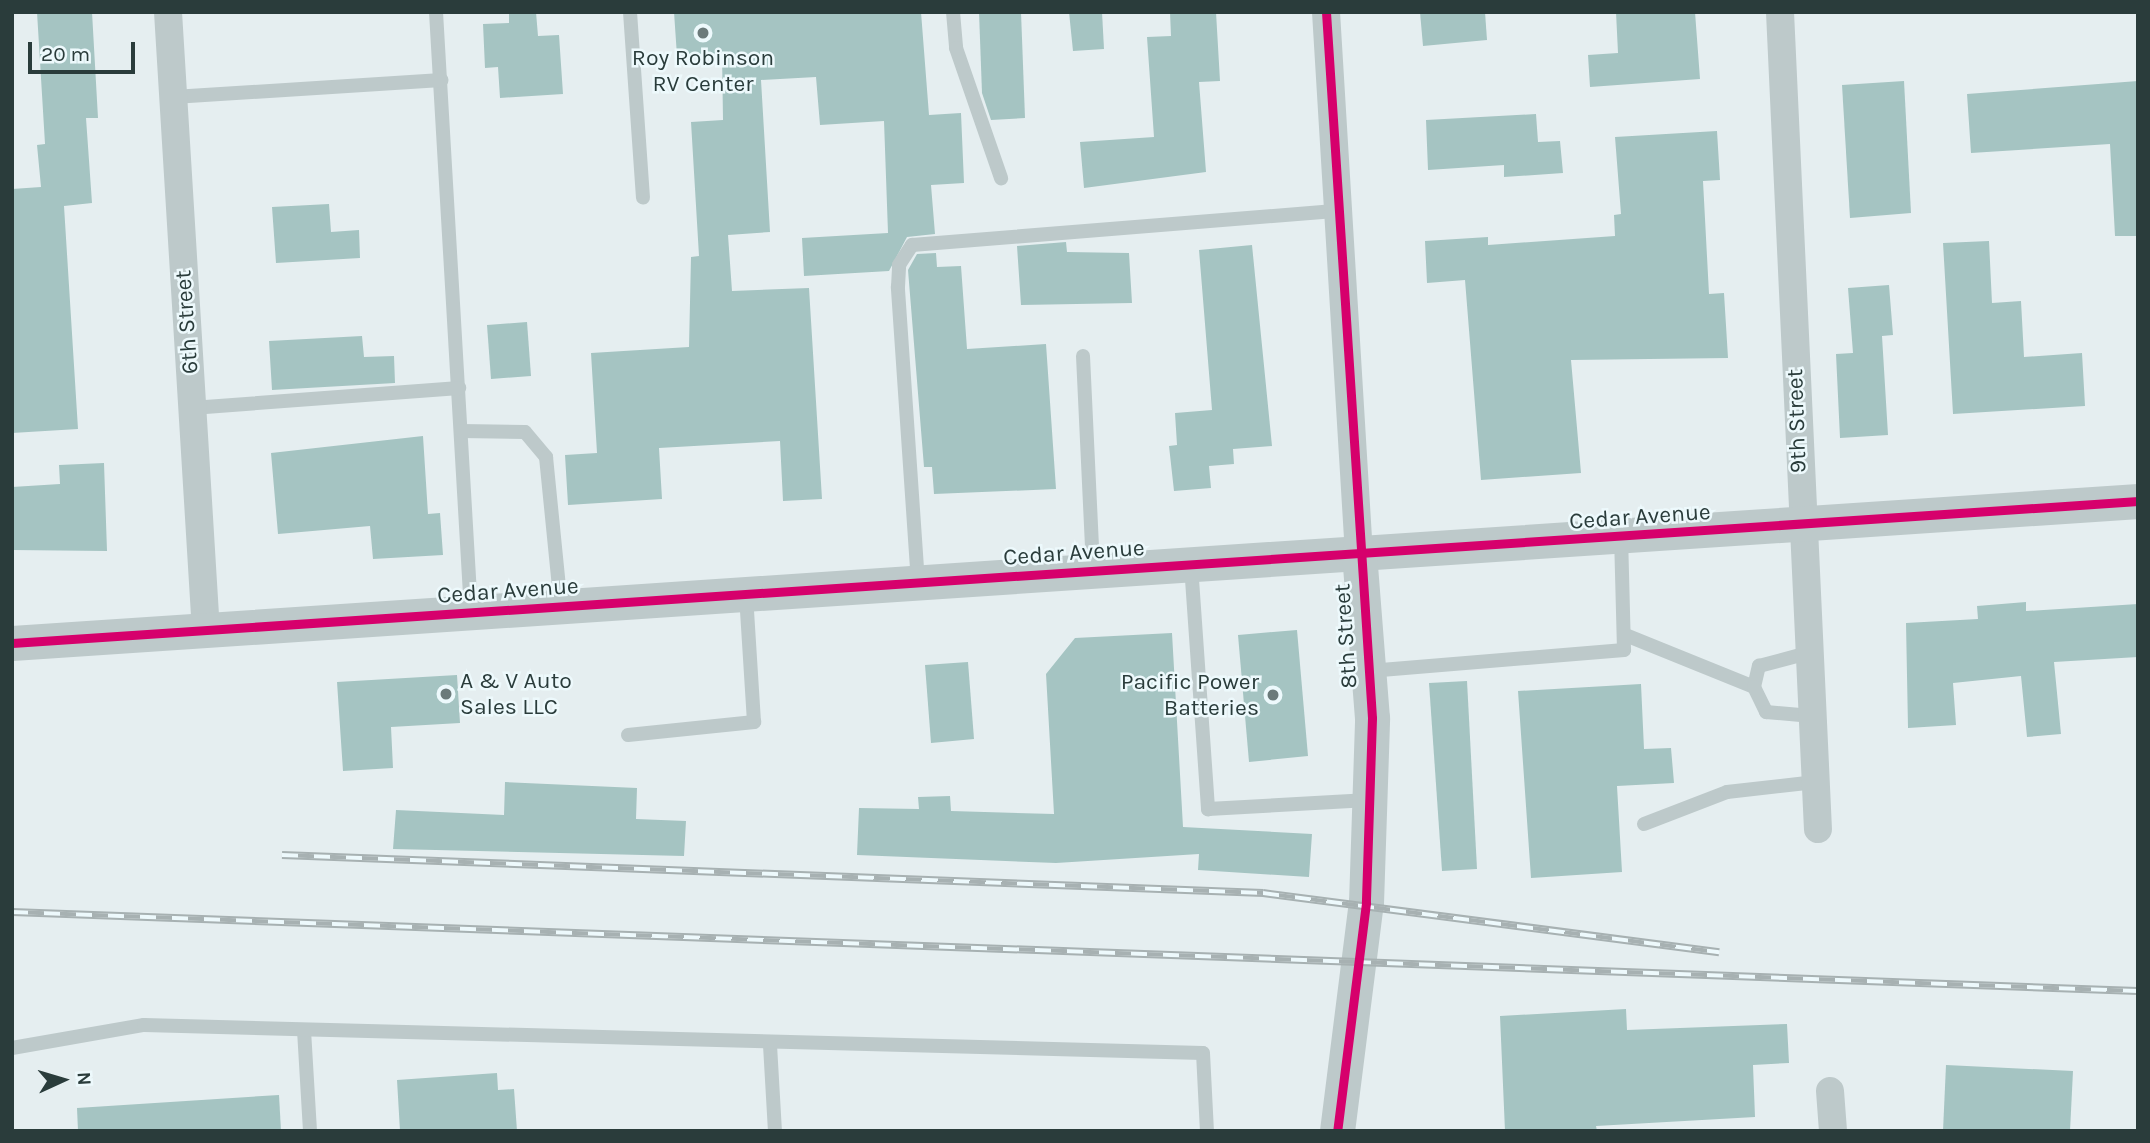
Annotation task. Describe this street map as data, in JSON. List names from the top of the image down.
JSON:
{
  "streets": {
    "street": [
      "6th Street",
      "9th Street",
      "Cedar Avenue",
      "8th Street"
    ]
  },
  "crossings": [
    ["6th Street", "Cedar Avenue"],
    ["9th Street", "Cedar Avenue"],
    ["Cedar Avenue", "8th Street"]
  ],
  "places": ["Roy Robinson RV Center", "A & V Auto Sales LLC", "Pacific Power Batteries"],
  "scale_bar": "20 m",
  "north": "right"
}
